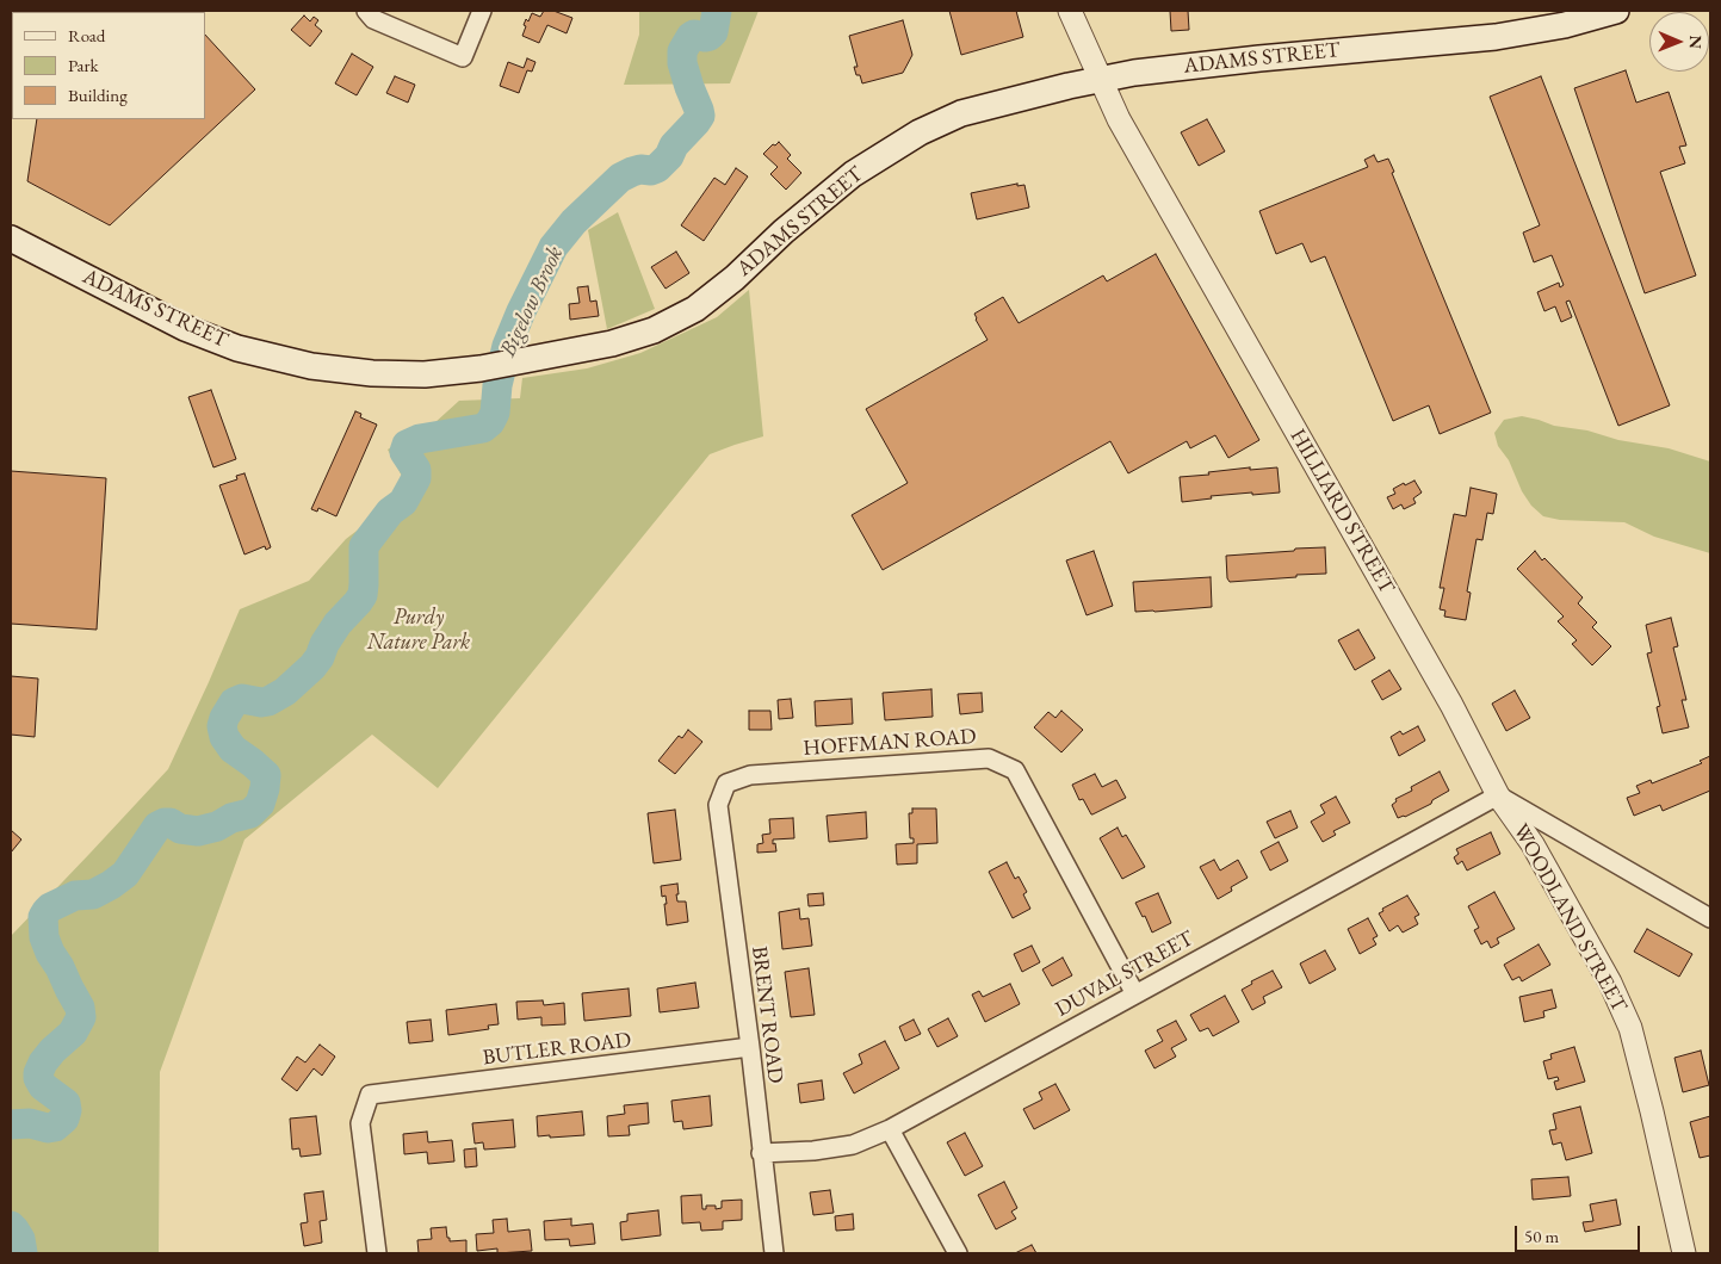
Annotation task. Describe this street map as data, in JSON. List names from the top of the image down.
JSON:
{
  "streets": {
    "main road": ["ADAMS STREET"],
    "street": [
      "HILLIARD STREET",
      "HOFFMAN ROAD",
      "WOODLAND STREET",
      "DUVAL STREET",
      "BRENT ROAD",
      "BUTLER ROAD"
    ]
  },
  "crossings": [
    ["ADAMS STREET", "HILLIARD STREET"],
    ["HILLIARD STREET", "WOODLAND STREET"],
    ["HILLIARD STREET", "DUVAL STREET"],
    ["HOFFMAN ROAD", "DUVAL STREET"],
    ["HOFFMAN ROAD", "BRENT ROAD"],
    ["WOODLAND STREET", "DUVAL STREET"],
    ["DUVAL STREET", "BRENT ROAD"],
    ["BRENT ROAD", "BUTLER ROAD"]
  ],
  "water": ["Bigelow Brook"],
  "parks": ["Purdy Nature Park"],
  "legend": ["Road", "Park", "Building"],
  "scale_bar": "50 m",
  "north": "right"
}
